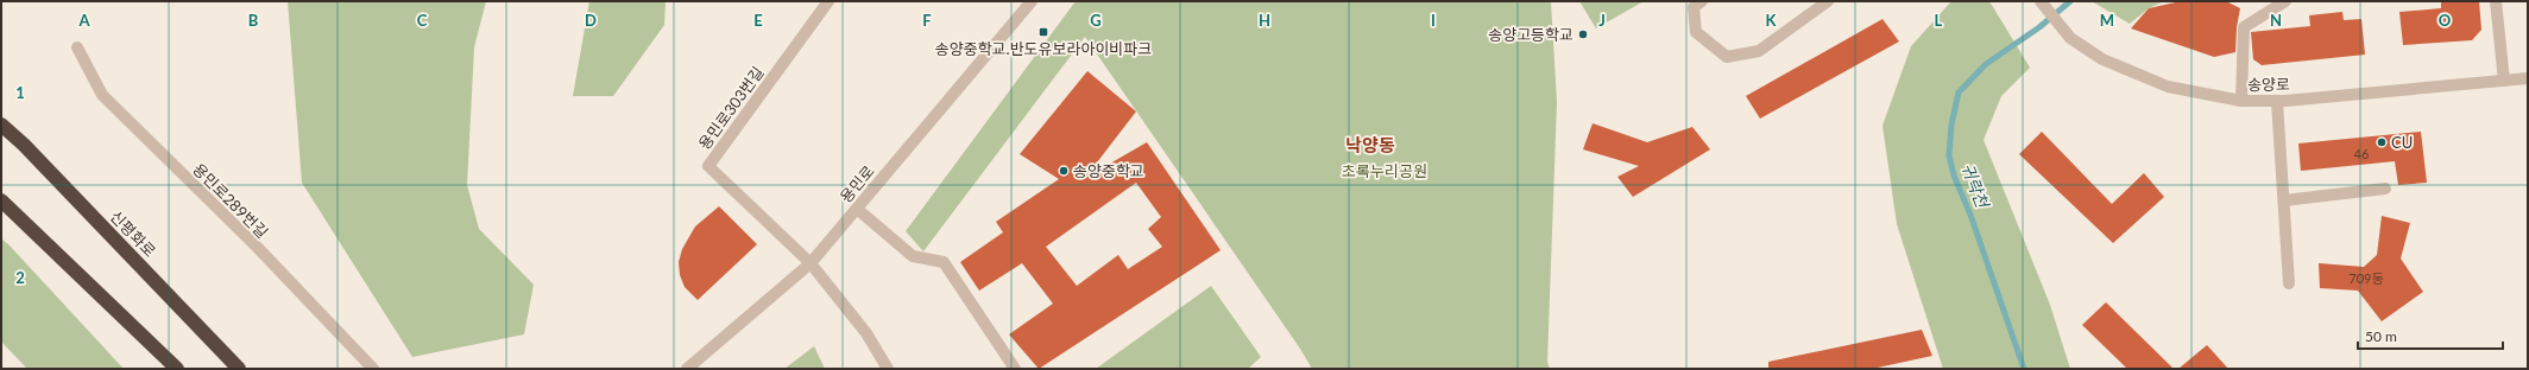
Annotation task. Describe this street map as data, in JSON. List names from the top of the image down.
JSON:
{
  "streets": {
    "highway": ["신평화로"],
    "street": [
      "송양로",
      "용민로303번길",
      "용민로",
      "용민로289번길"
    ]
  },
  "crossings": [
    ["용민로303번길", "용민로"]
  ],
  "districts": ["낙양동"],
  "water": ["귀락천"],
  "parks": ["초록누리공원"],
  "places": {
    "transit": ["송양중학교.반도유보라아이비파크"],
    "other": ["송양고등학교", "CU", "송양중학교"]
  },
  "house_numbers": ["46", "709동"],
  "scale_bar": "50 m",
  "grid": {
    "columns": [
      "A",
      "B",
      "C",
      "D",
      "E",
      "F",
      "G",
      "H",
      "I",
      "J",
      "K",
      "L",
      "M",
      "N",
      "O"
    ],
    "rows": ["1", "2"]
  }
}
